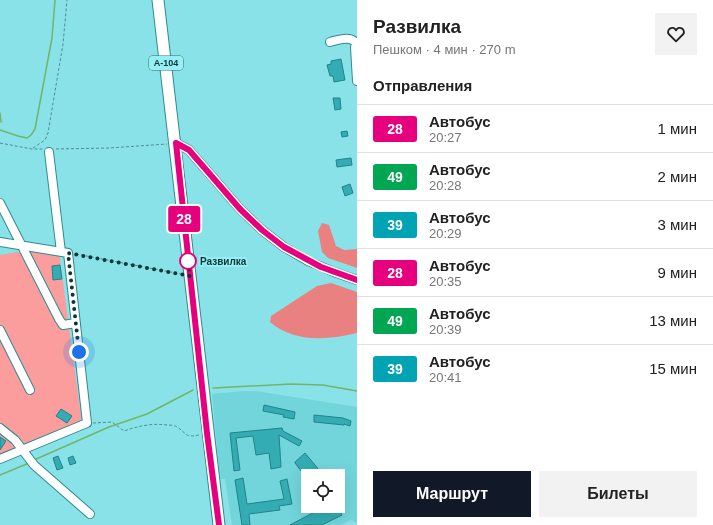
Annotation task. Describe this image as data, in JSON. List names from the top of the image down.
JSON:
{
  "streets": {
    "highway": ["А-104"]
  },
  "places": ["Развилка"],
  "lines": ["bus line 28"],
  "page": {
    "on_map": "28",
    "heading": [
      ["Развилка", "Пешком · 4 мин · 270 m"],
      "Отправления"
    ],
    "list": [
      {
        "mark": "28",
        "name": "Автобус",
        "note": "20:27",
        "value": "1 мин"
      },
      {
        "mark": "49",
        "name": "Автобус",
        "note": "20:28",
        "value": "2 мин"
      },
      {
        "mark": "39",
        "name": "Автобус",
        "note": "20:29",
        "value": "3 мин"
      },
      {
        "mark": "28",
        "name": "Автобус",
        "note": "20:35",
        "value": "9 мин"
      },
      {
        "mark": "49",
        "name": "Автобус",
        "note": "20:39",
        "value": "13 мин"
      },
      {
        "mark": "39",
        "name": "Автобус",
        "note": "20:41",
        "value": "15 мин"
      }
    ],
    "buttons": ["Маршрут", "Билеты"]
  }
}
